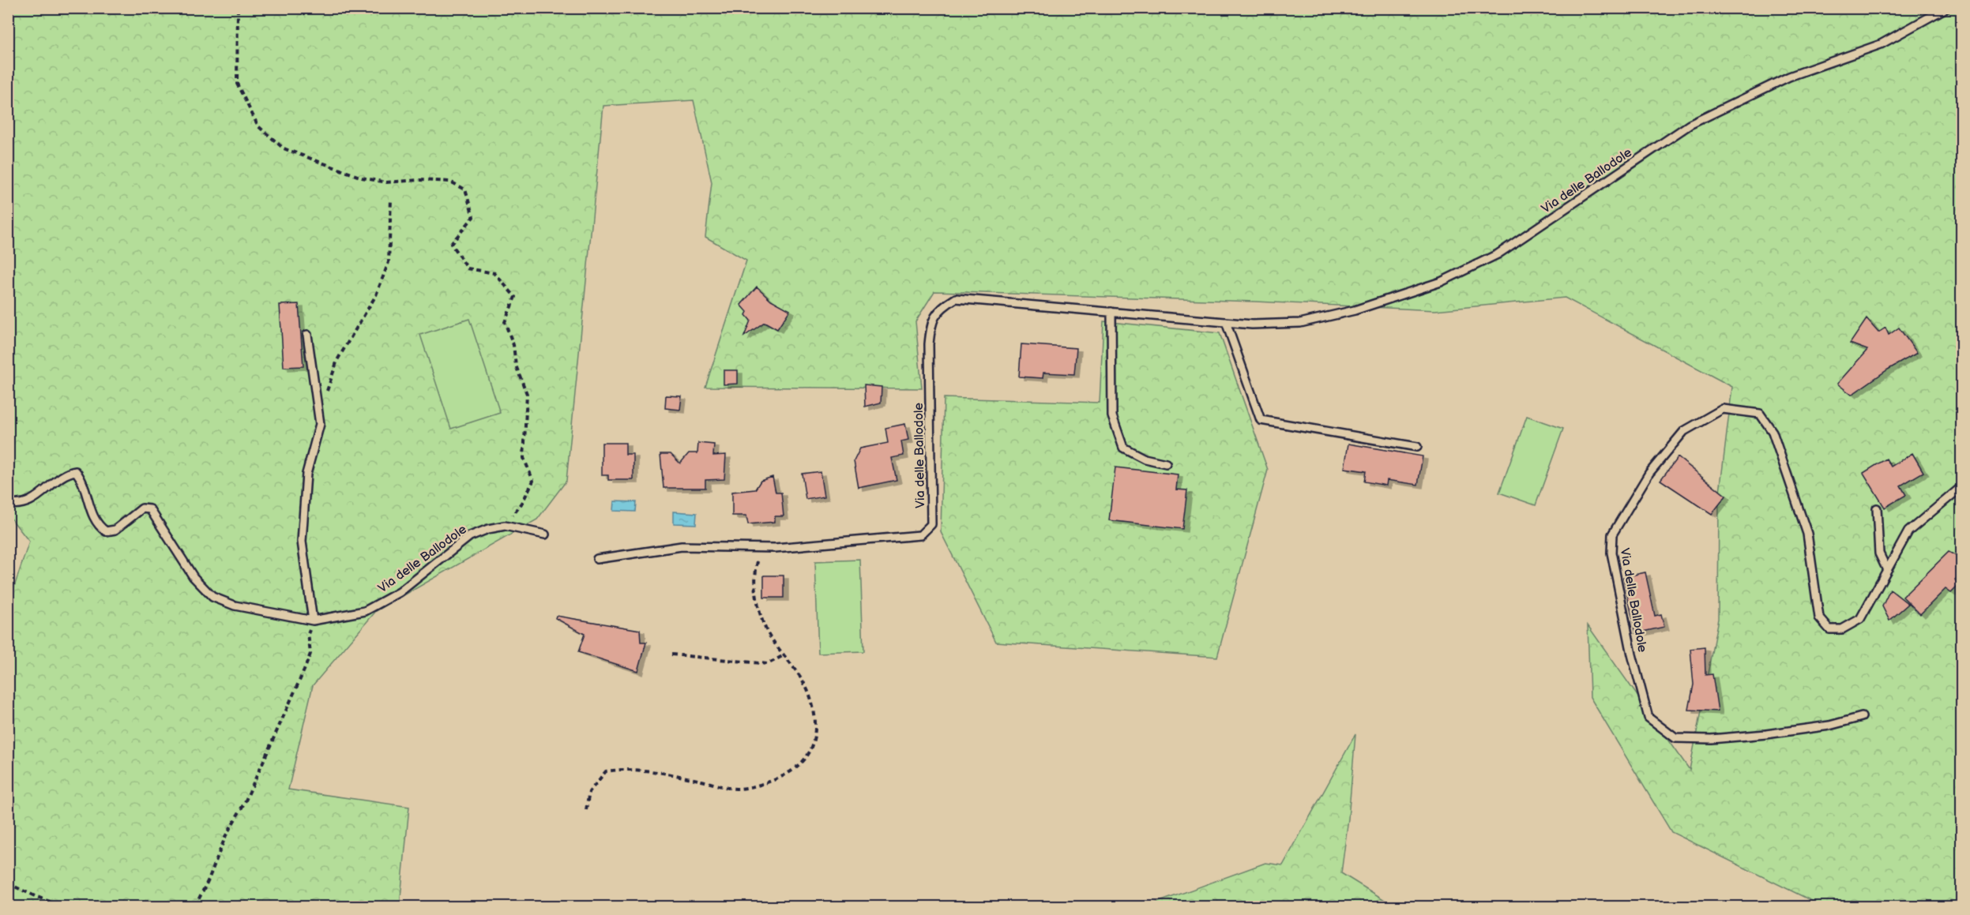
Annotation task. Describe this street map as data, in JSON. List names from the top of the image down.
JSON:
{
  "streets": {
    "lane": ["Via delle Ballodole"]
  }
}
